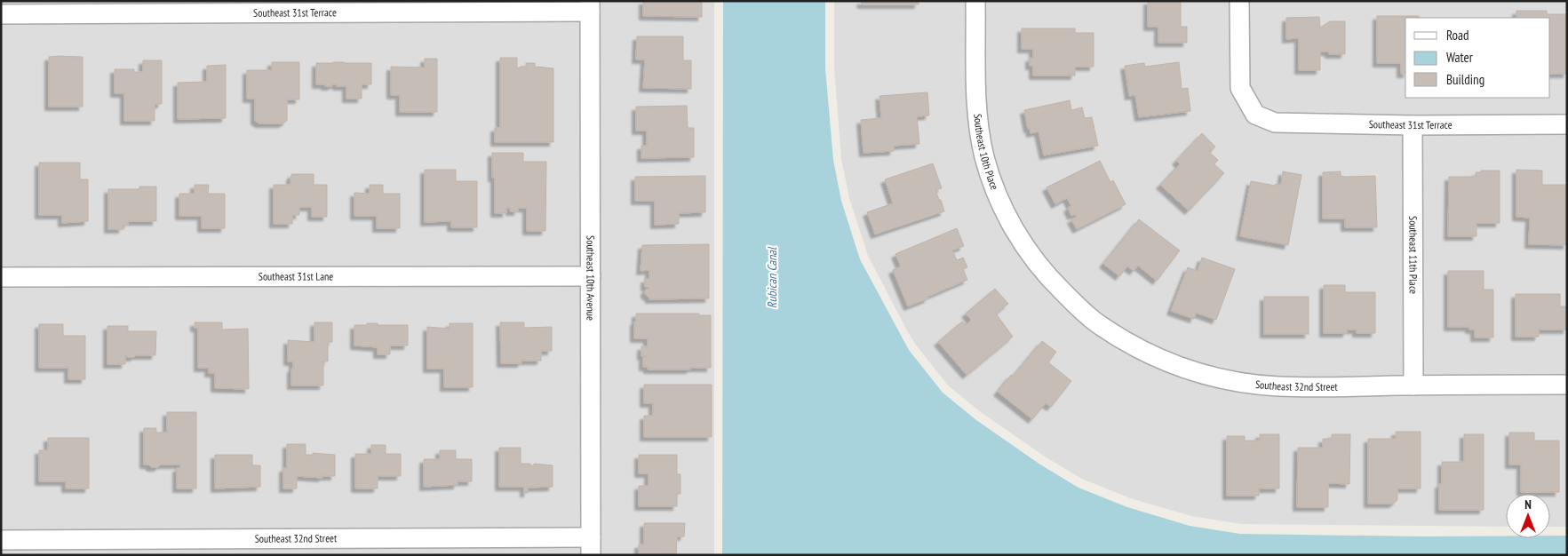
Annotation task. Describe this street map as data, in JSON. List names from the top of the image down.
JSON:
{
  "streets": {
    "street": [
      "Southeast 31st Terrace",
      "Southeast 10th Place",
      "Southeast 11th Place",
      "Southeast 31st Lane",
      "Southeast 10th Avenue",
      "Southeast 32nd Street"
    ]
  },
  "crossings": [
    ["Southeast 31st Terrace", "Southeast 11th Place"],
    ["Southeast 31st Terrace", "Southeast 10th Avenue"],
    ["Southeast 10th Place", "Southeast 32nd Street"],
    ["Southeast 11th Place", "Southeast 32nd Street"],
    ["Southeast 31st Lane", "Southeast 10th Avenue"],
    ["Southeast 10th Avenue", "Southeast 32nd Street"]
  ],
  "water": ["Rubican Canal"],
  "legend": ["Road", "Water", "Building"],
  "north": "top"
}
